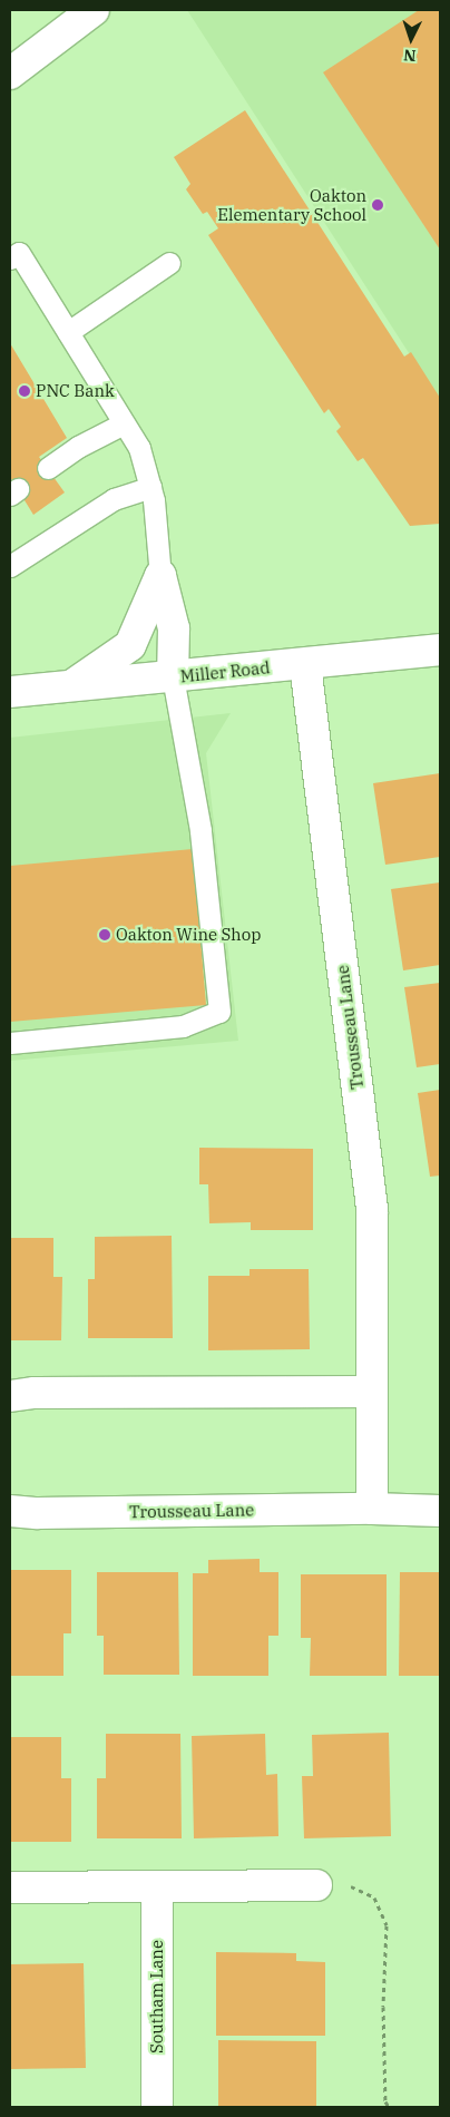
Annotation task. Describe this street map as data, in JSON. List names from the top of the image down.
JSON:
{
  "streets": {
    "street": ["Miller Road", "Trousseau Lane", "Southam Lane"]
  },
  "crossings": [
    ["Miller Road", "Trousseau Lane"]
  ],
  "places": ["Oakton Elementary School", "PNC Bank", "Oakton Wine Shop"],
  "north": "bottom"
}
